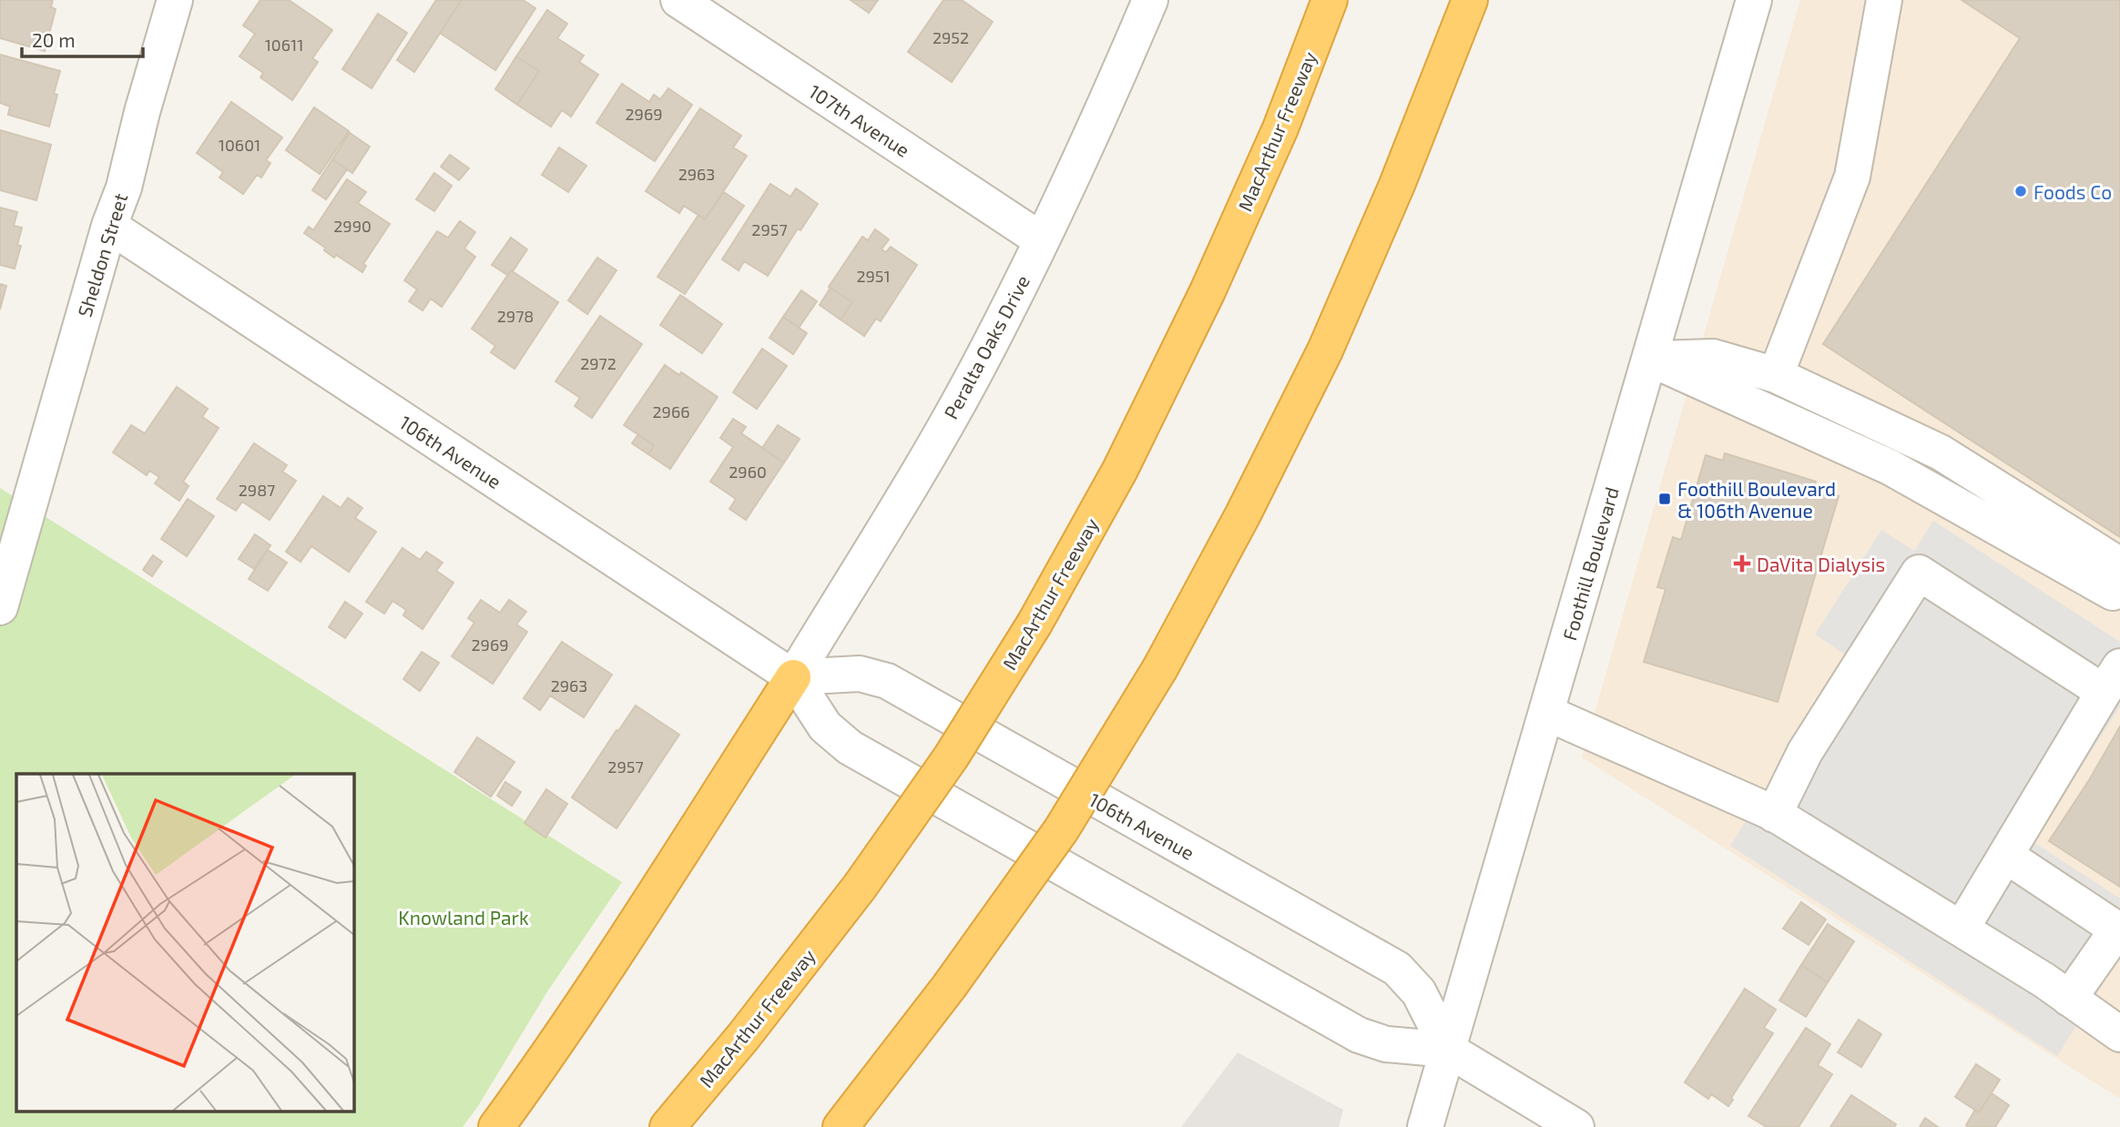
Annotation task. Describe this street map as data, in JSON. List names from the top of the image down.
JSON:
{
  "streets": {
    "highway": ["MacArthur Freeway"],
    "street": [
      "107th Avenue",
      "Sheldon Street",
      "Peralta Oaks Drive",
      "106th Avenue",
      "Foothill Boulevard"
    ]
  },
  "crossings": [
    ["107th Avenue", "Peralta Oaks Drive"],
    ["Sheldon Street", "106th Avenue"],
    ["Peralta Oaks Drive", "106th Avenue"],
    ["106th Avenue", "Foothill Boulevard"]
  ],
  "parks": ["Knowland Park"],
  "places": {
    "other": ["Foods Co"],
    "transit": ["Foothill Boulevard & 106th Avenue"],
    "health": ["DaVita Dialysis"]
  },
  "house_numbers": [
    "2952",
    "10611",
    "2969",
    "10601",
    "2963",
    "2990",
    "2957",
    "2951",
    "2978",
    "2972",
    "2966",
    "2960",
    "2987",
    "2969",
    "2963",
    "2957"
  ],
  "scale_bar": "20 m"
}
